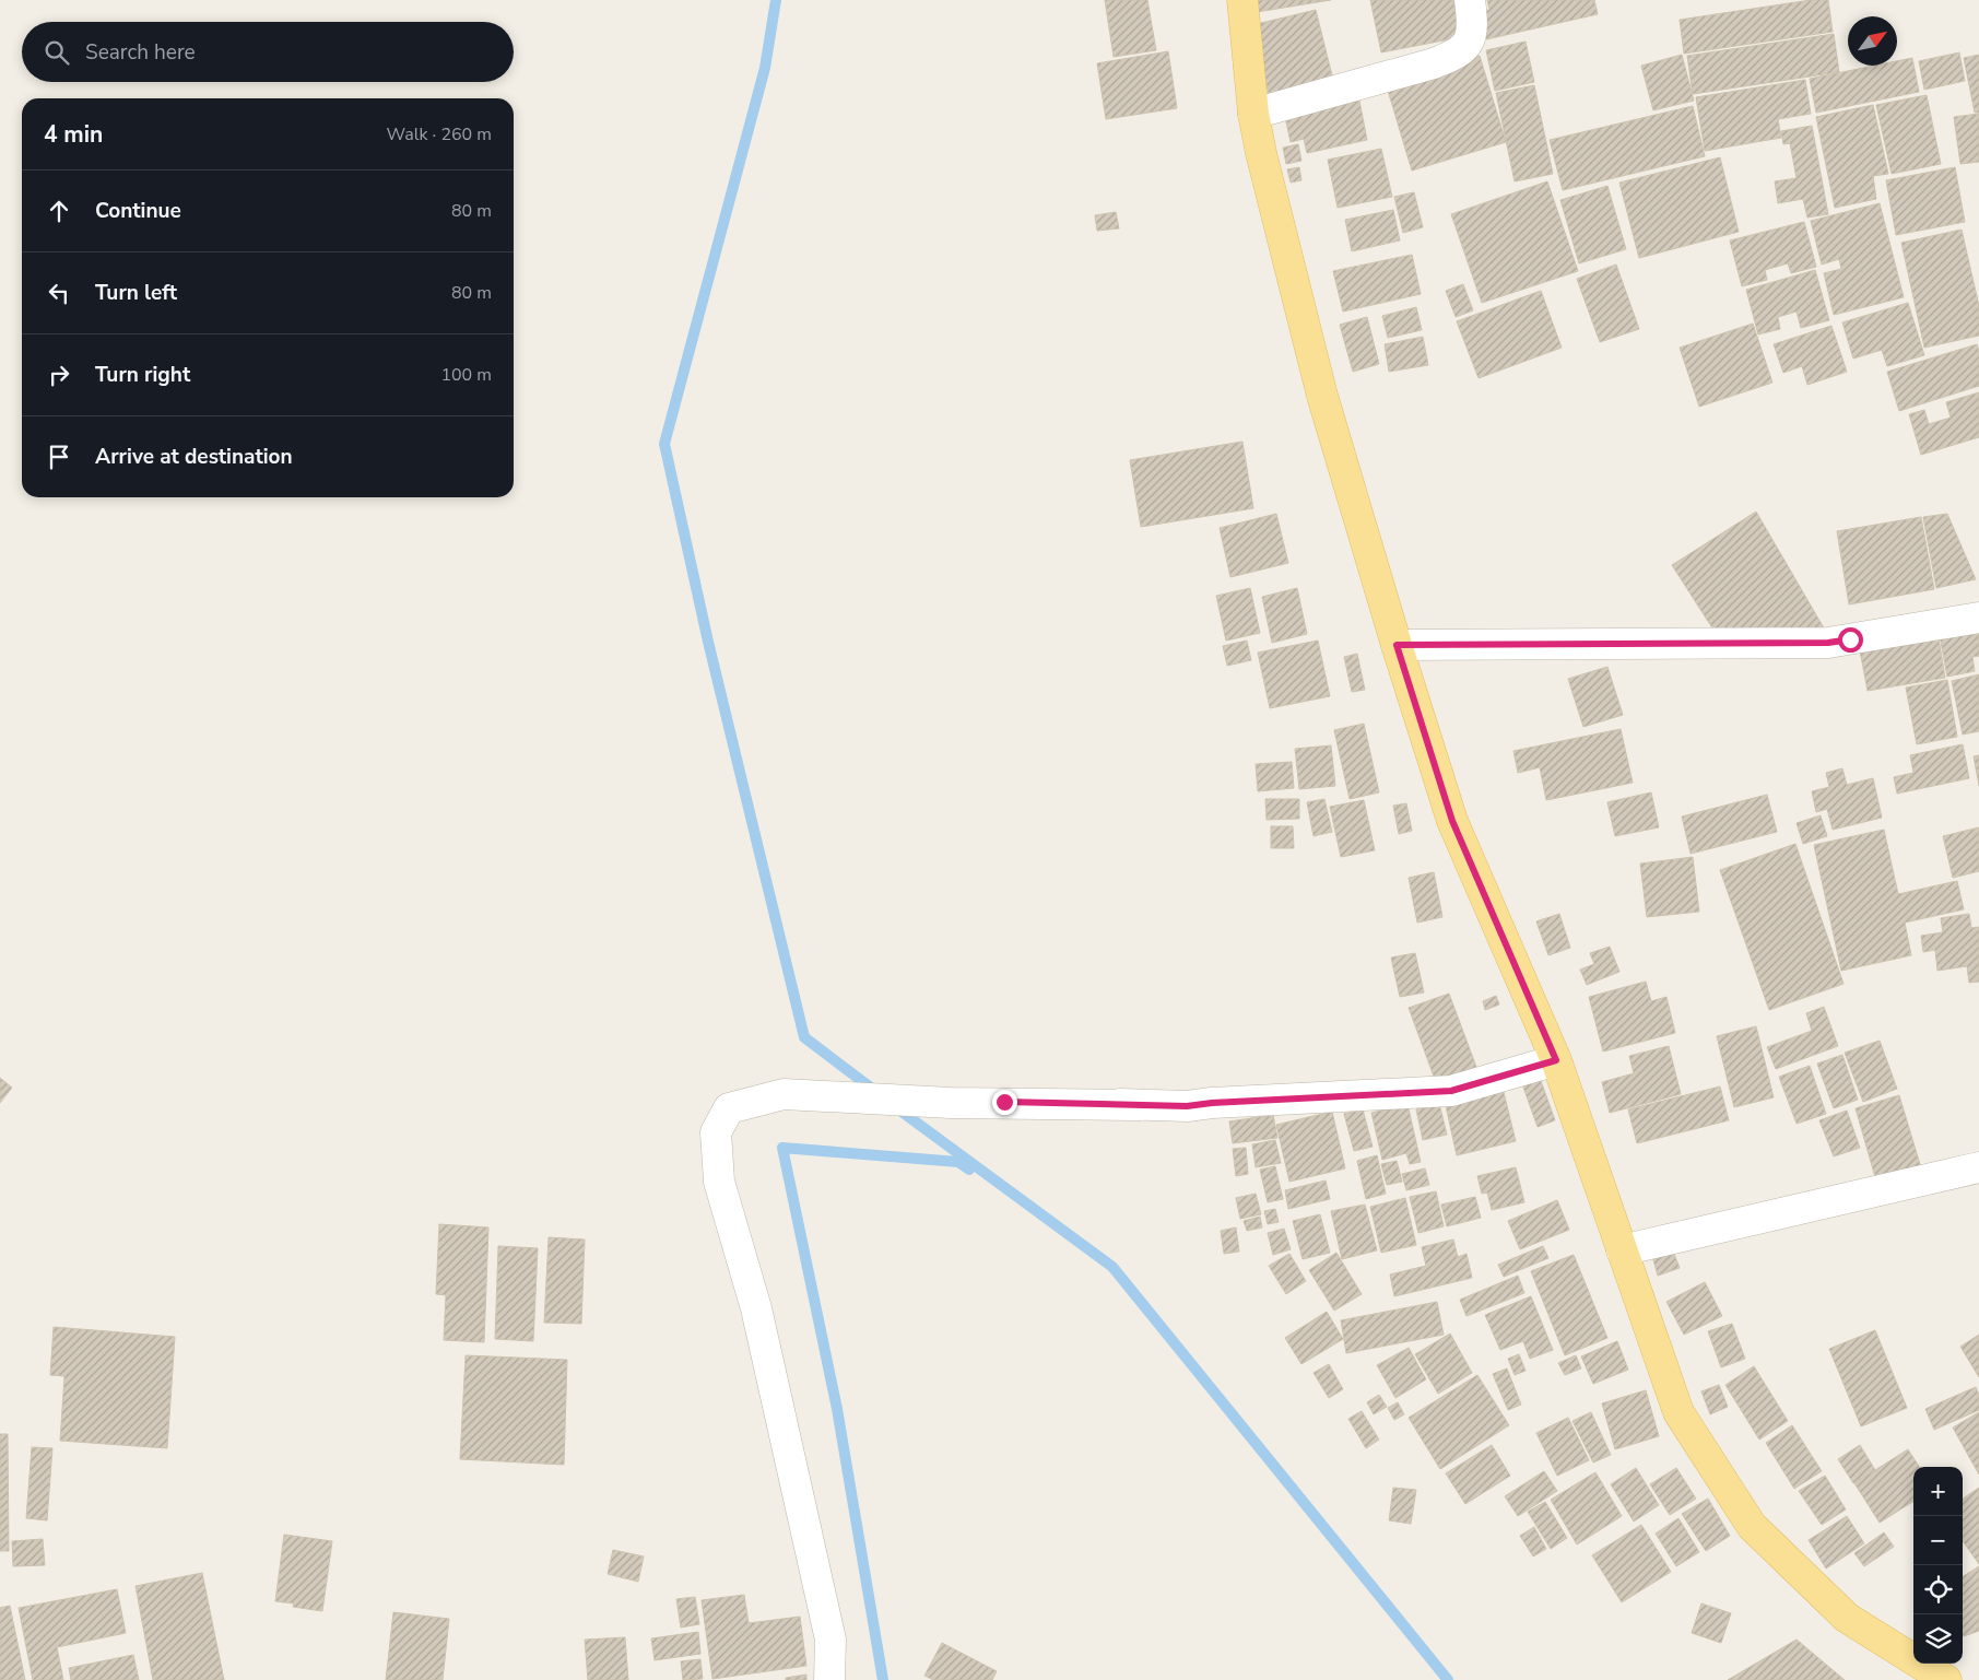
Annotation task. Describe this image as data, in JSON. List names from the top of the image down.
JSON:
{
  "north": "top right",
  "page": {
    "search": "Search here",
    "heading": ["4 min", "Walk · 260 m"],
    "list": [
      ["Continue", "80 m"],
      ["Turn left", "80 m"],
      ["Turn right", "100 m"],
      "Arrive at destination"
    ],
    "map_buttons": ["+", "−"]
  }
}
